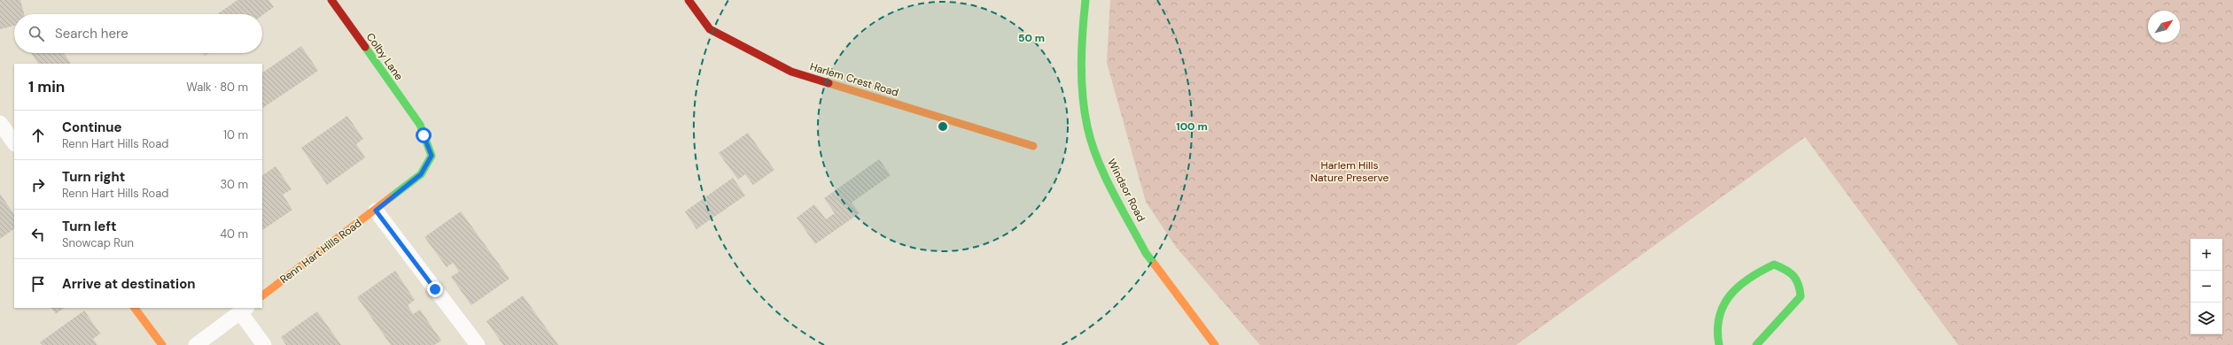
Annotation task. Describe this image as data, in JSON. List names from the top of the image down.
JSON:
{
  "streets": {
    "street": [
      "Colby Lane",
      "Harlem Crest Road",
      "Windsor Road",
      "Renn Hart Hills Road"
    ]
  },
  "crossings": [
    ["Colby Lane", "Renn Hart Hills Road"]
  ],
  "parks": ["Harlem Hills Nature Preserve"],
  "north": "top right",
  "page": {
    "search": "Search here",
    "heading": ["1 min", "Walk · 80 m"],
    "list": [
      ["Continue", "Renn Hart Hills Road", "10 m"],
      ["Turn right", "Renn Hart Hills Road", "30 m"],
      ["Turn left", "Snowcap Run", "40 m"],
      "Arrive at destination"
    ],
    "map_buttons": ["+", "−"]
  },
  "rings": ["50 m", "100 m"]
}
